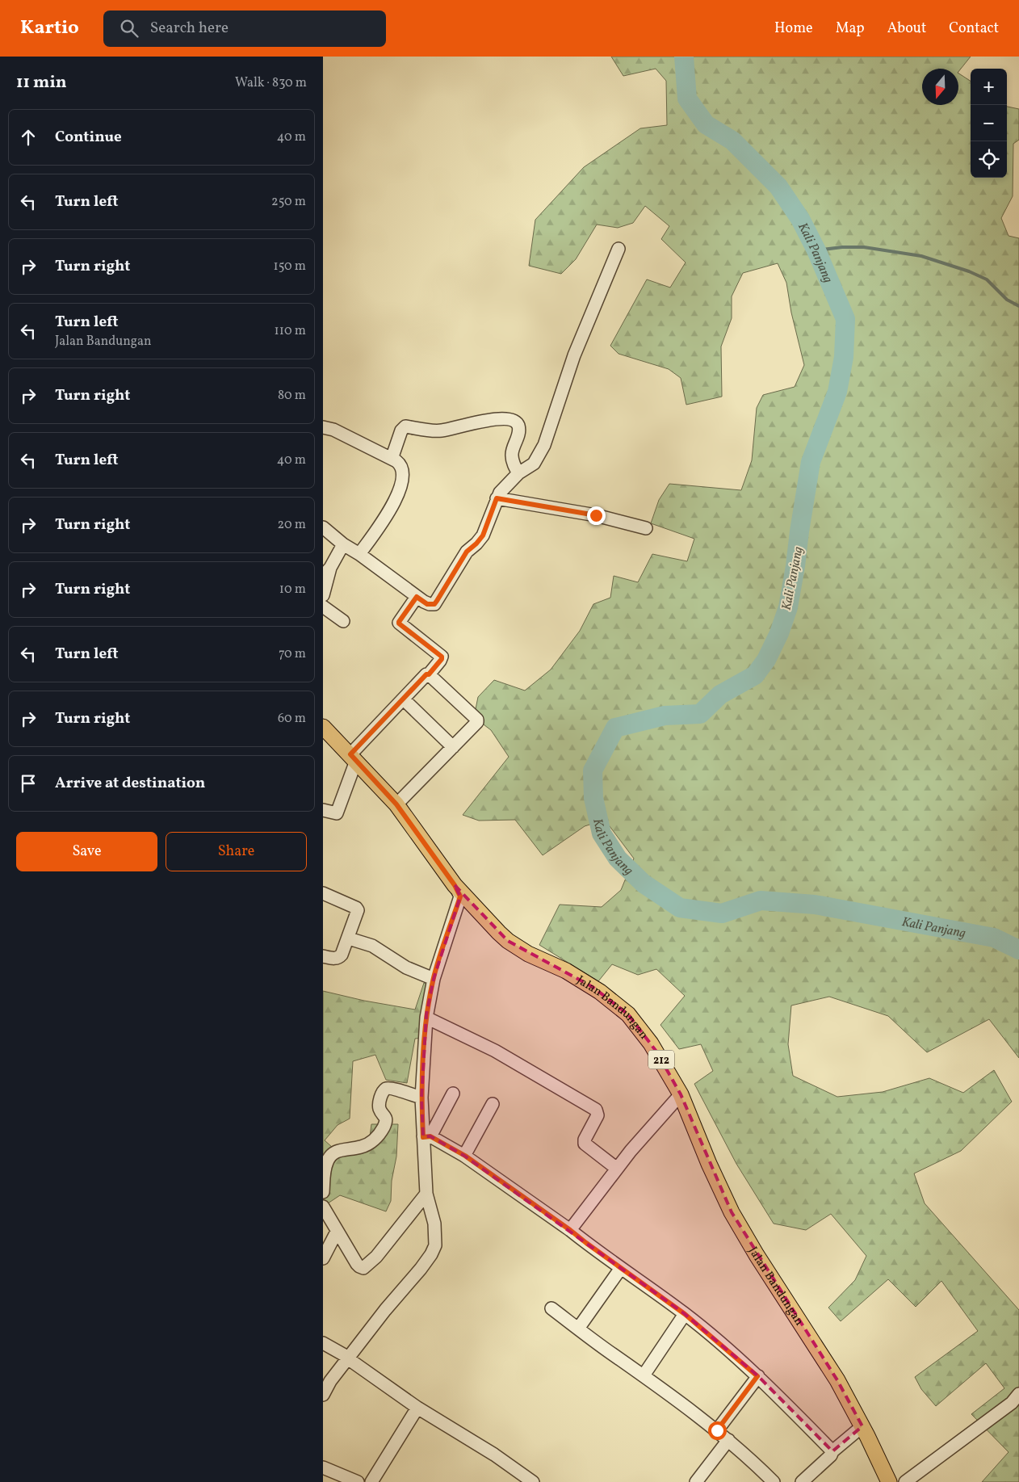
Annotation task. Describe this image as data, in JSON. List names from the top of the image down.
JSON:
{
  "streets": {
    "main road": ["Jalan Bandungan", "212"]
  },
  "water": ["Kali Panjang"],
  "north": "bottom",
  "page": {
    "header": "Kartio",
    "search": "Search here",
    "nav": [
      "Home",
      "Map",
      "About",
      "Contact"
    ],
    "heading": ["11 min", "Walk · 830 m"],
    "map_buttons": ["+", "−"],
    "list": [
      ["Continue", "40 m"],
      ["Turn left", "250 m"],
      ["Turn right", "150 m"],
      ["Turn left", "Jalan Bandungan", "110 m"],
      ["Turn right", "80 m"],
      ["Turn left", "40 m"],
      ["Turn right", "20 m"],
      ["Turn right", "10 m"],
      ["Turn left", "70 m"],
      ["Turn right", "60 m"],
      "Arrive at destination"
    ],
    "buttons": ["Save", "Share"]
  }
}
